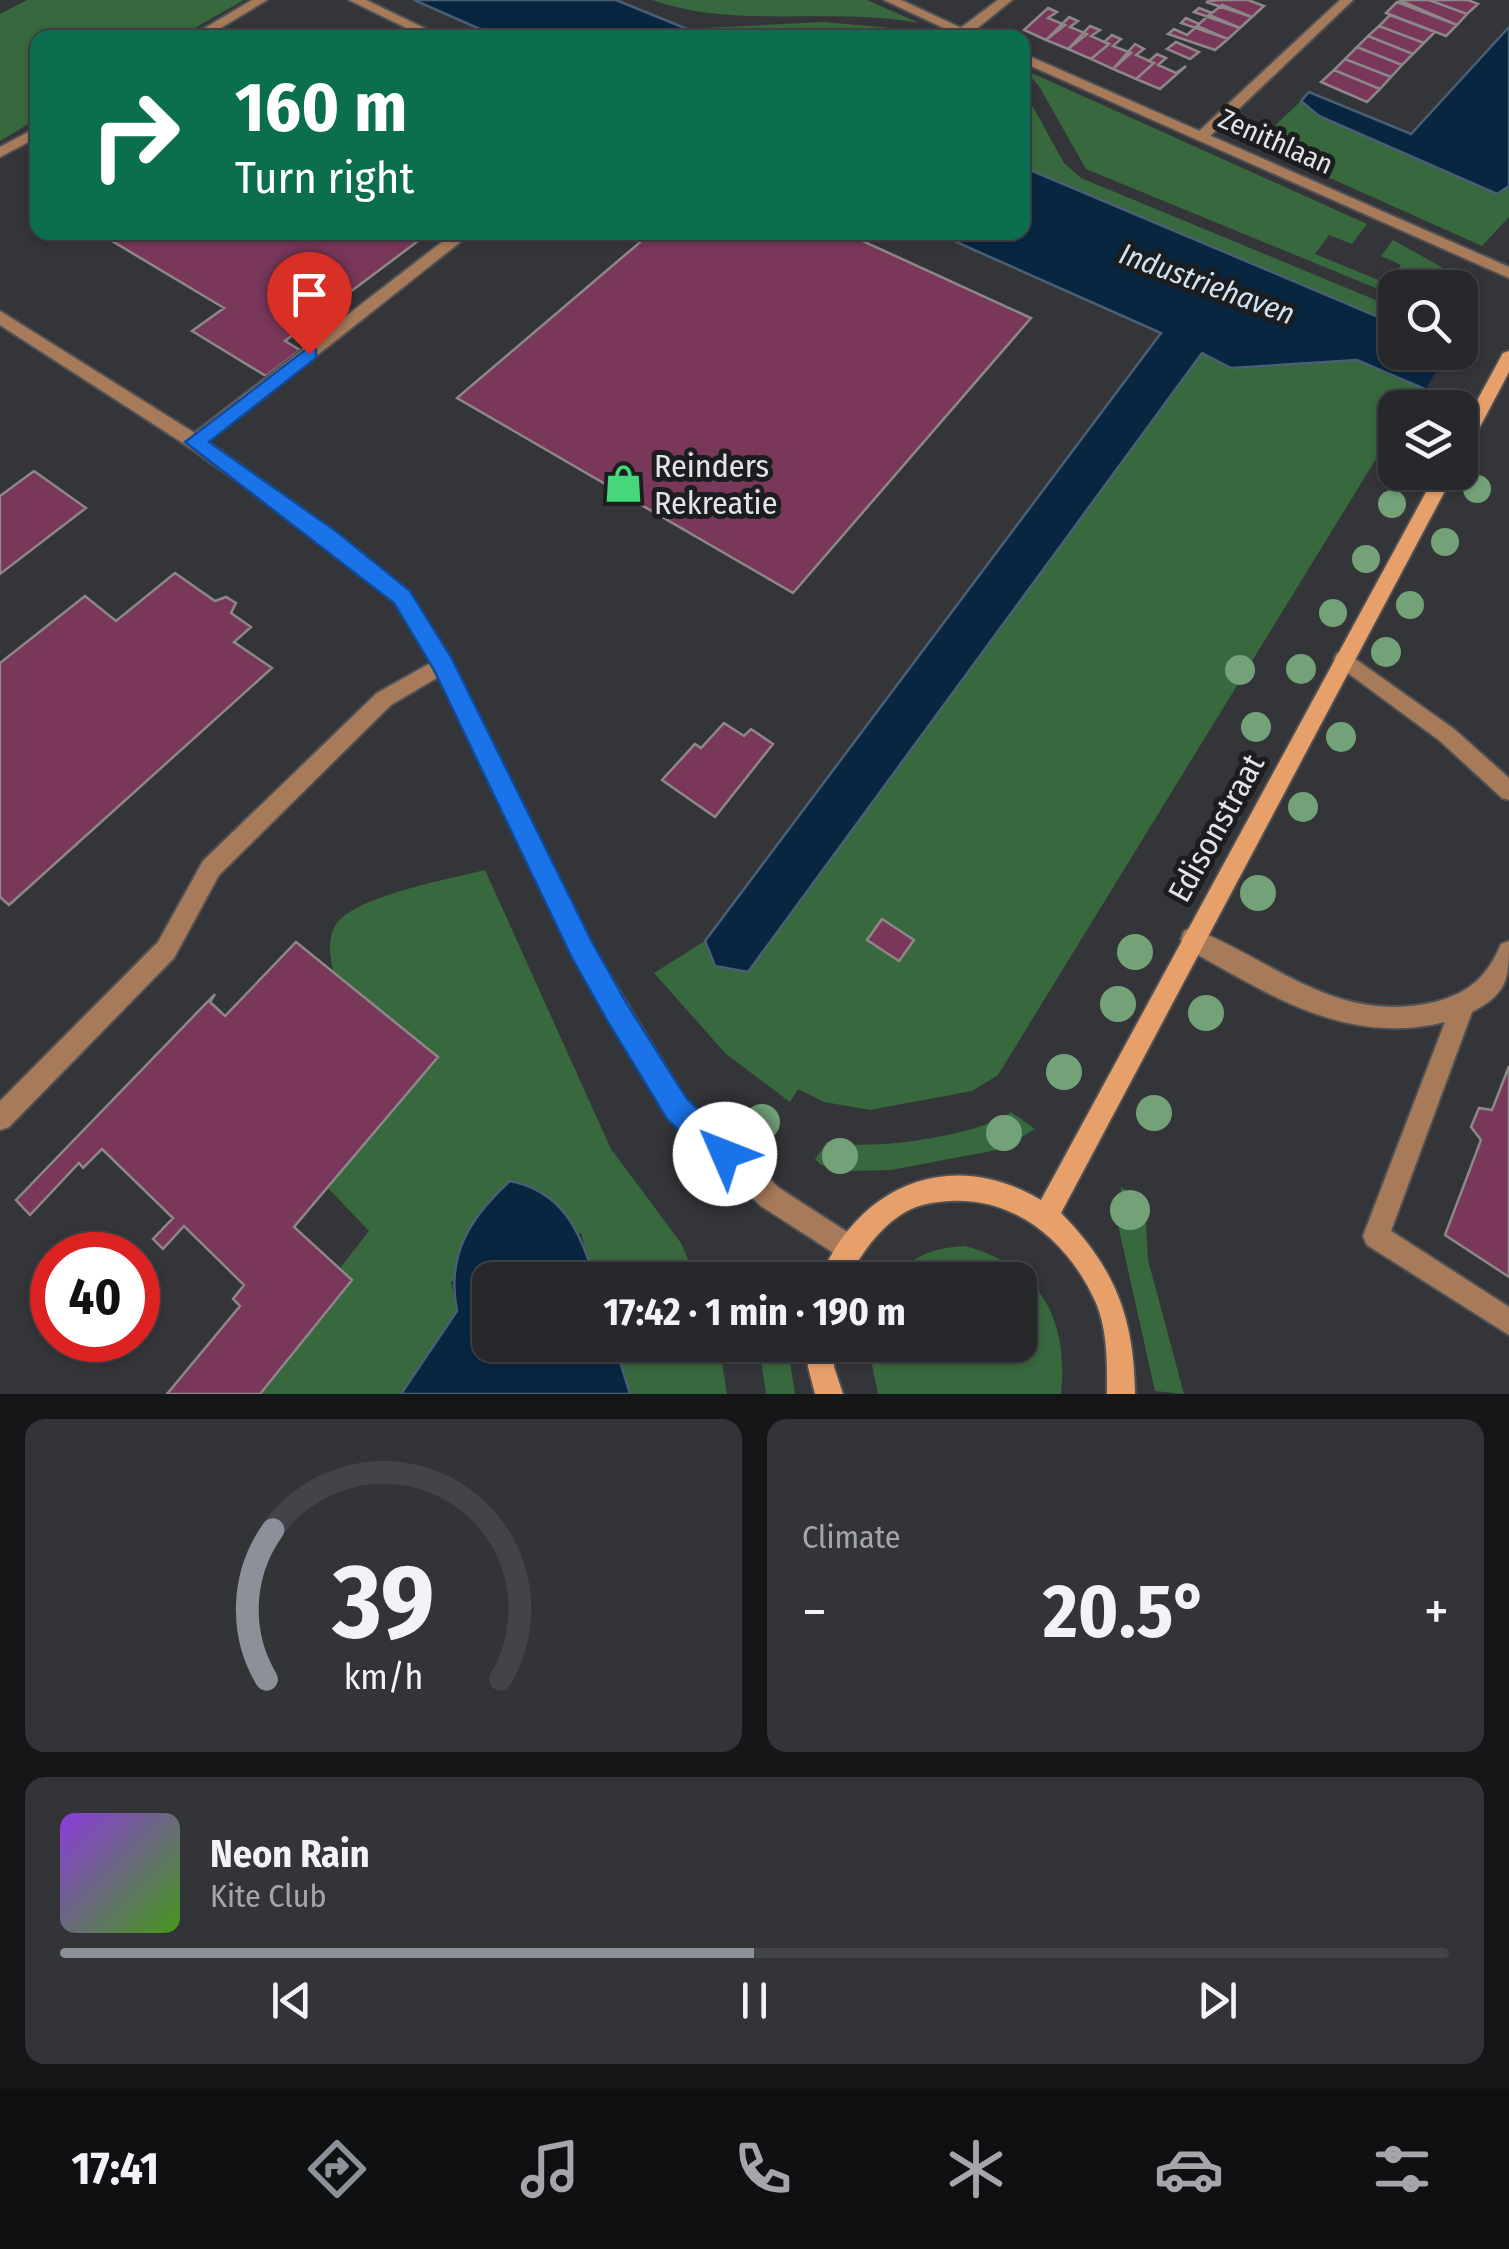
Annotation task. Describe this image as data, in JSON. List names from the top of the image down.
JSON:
{
  "streets": {
    "main road": ["Edisonstraat"],
    "street": ["Zenithlaan"]
  },
  "water": ["Industriehaven"],
  "places": {
    "shop": ["Reinders Rekreatie"]
  },
  "page": {
    "turn": ["160 m", "Turn right"],
    "limit": "40",
    "trip": "17:42 · 1 min · 190 m",
    "tile": "Climate",
    "heat": ["−", "20.5°", "+"],
    "song": ["Neon Rain", "Kite Club"],
    "tabs": "17:41",
    "gauge": ["39", "km/h"]
  }
}
